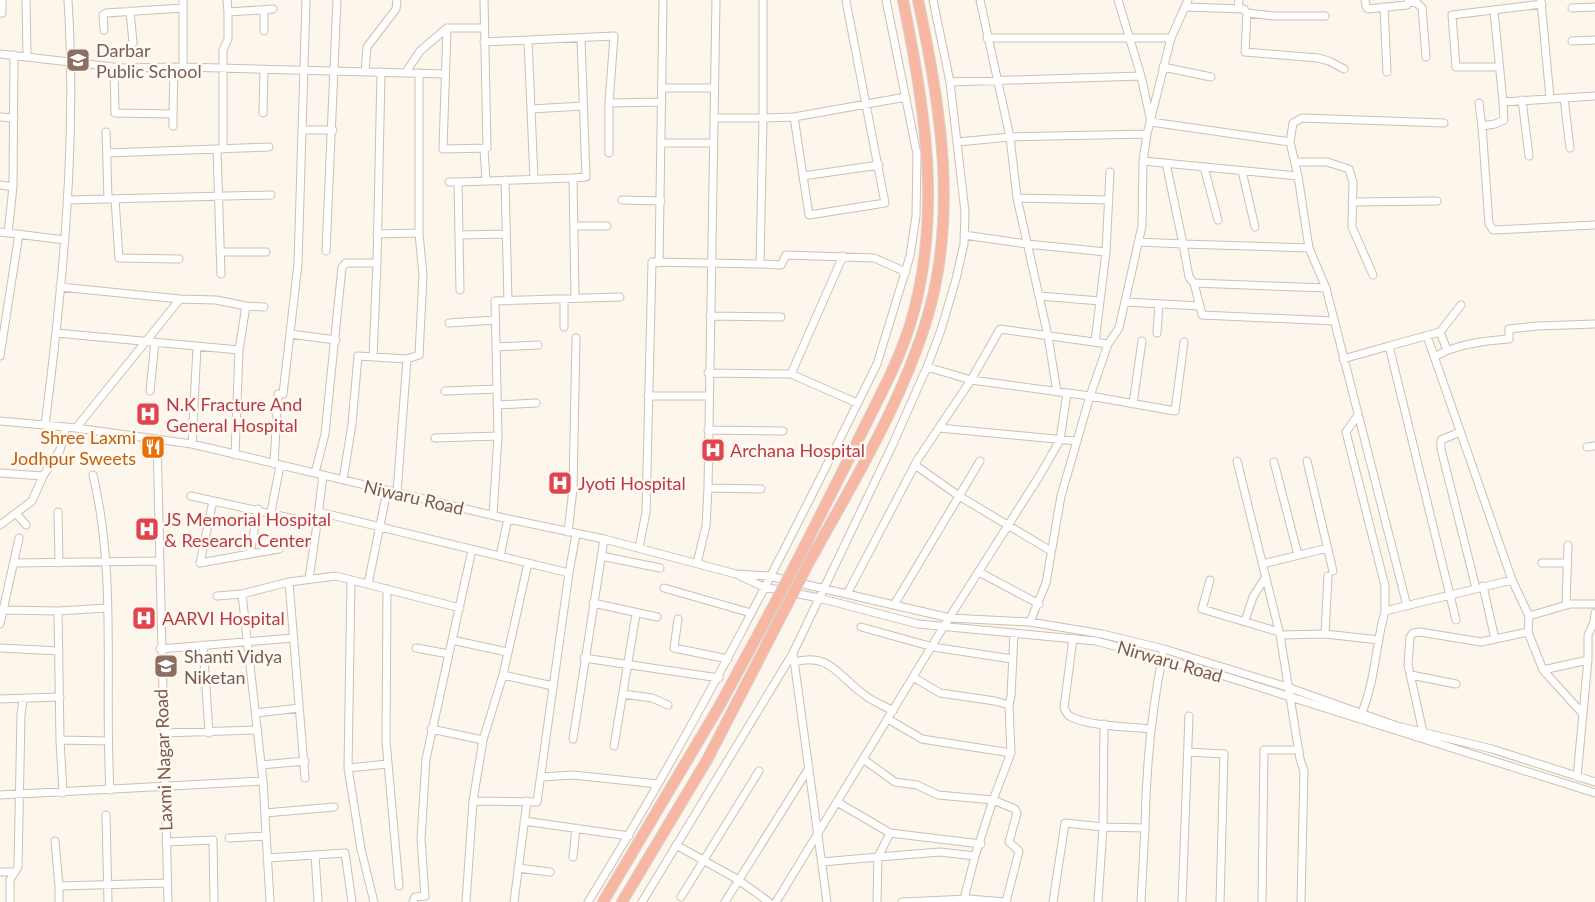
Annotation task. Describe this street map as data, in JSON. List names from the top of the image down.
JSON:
{
  "streets": {
    "street": ["Niwaru Road", "Nirwaru Road", "Laxmi Nagar Road"]
  },
  "crossings": [
    ["Niwaru Road", "Nirwaru Road"],
    ["Niwaru Road", "Laxmi Nagar Road"]
  ],
  "places": {
    "school or university": ["Darbar Public School", "Shanti Vidya Niketan"],
    "hospital": [
      "N.K Fracture And General Hospital",
      "Archana Hospital",
      "Jyoti Hospital",
      "JS Memorial Hospital & Research Center",
      "AARVI Hospital"
    ],
    "restaurant": ["Shree Laxmi Jodhpur Sweets"]
  }
}
